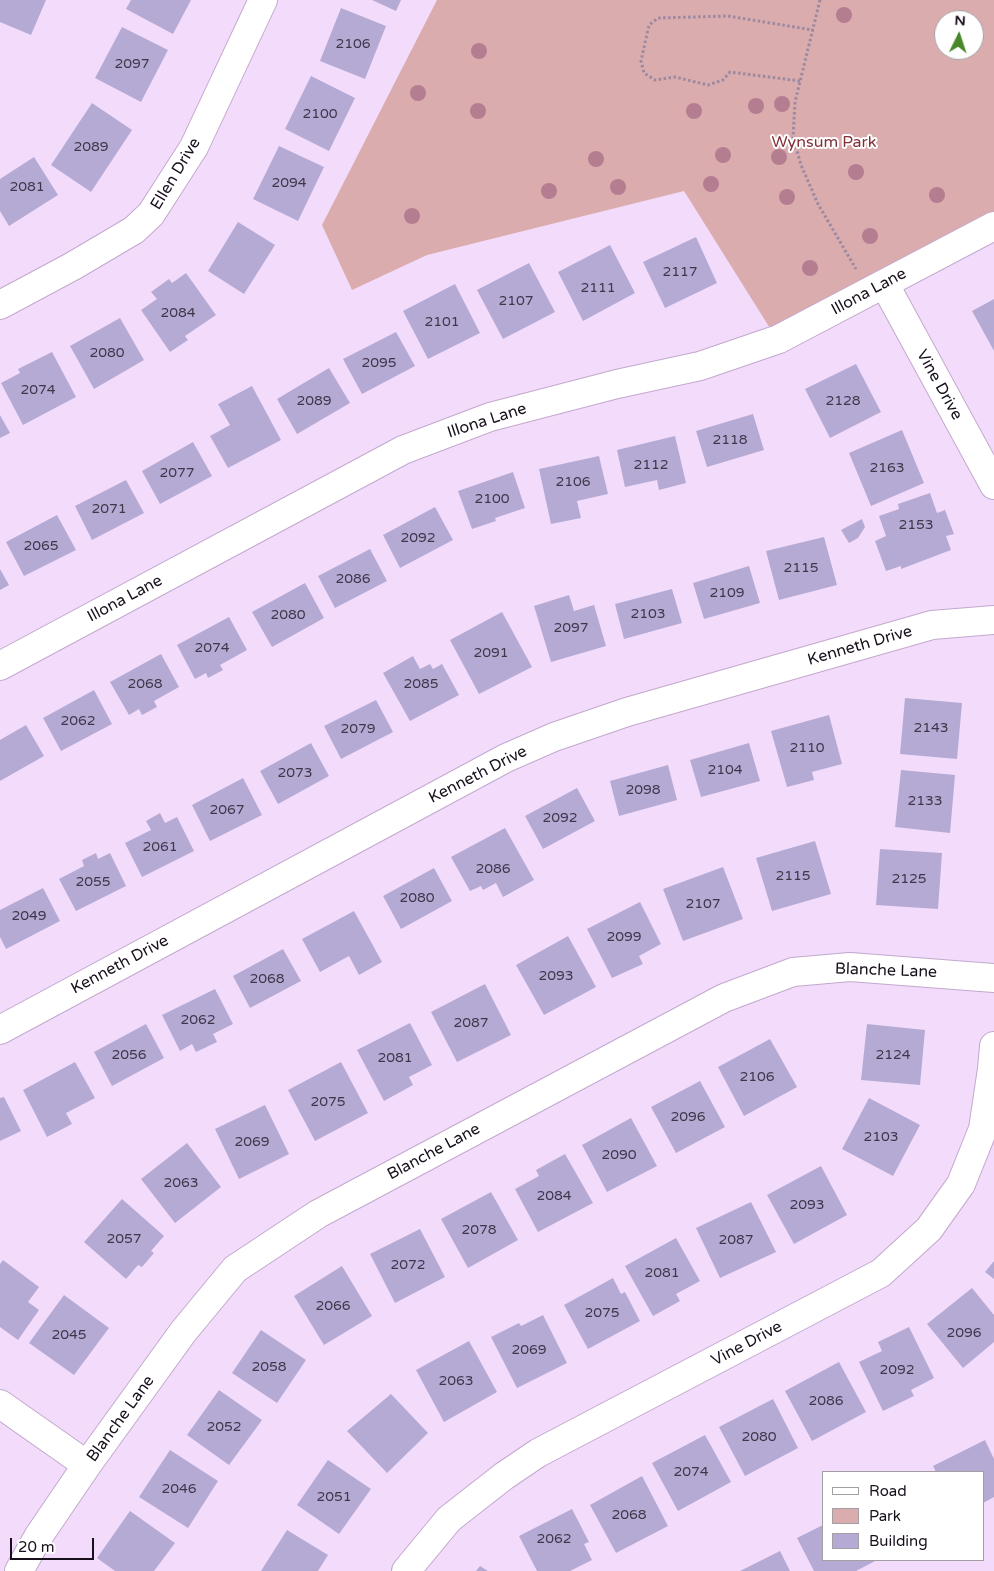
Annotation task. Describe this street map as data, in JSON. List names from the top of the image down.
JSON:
{
  "streets": {
    "street": [
      "Ellen Drive",
      "Illona Lane",
      "Vine Drive",
      "Kenneth Drive",
      "Blanche Lane"
    ]
  },
  "crossings": [
    ["Illona Lane", "Vine Drive"]
  ],
  "parks": ["Wynsum Park"],
  "house_numbers": [
    "2106",
    "2097",
    "2100",
    "2089",
    "2094",
    "2081",
    "2117",
    "2111",
    "2107",
    "2084",
    "2101",
    "2080",
    "2095",
    "2074",
    "2089",
    "2128",
    "2118",
    "2112",
    "2163",
    "2077",
    "2106",
    "2100",
    "2071",
    "2153",
    "2092",
    "2065",
    "2115",
    "2086",
    "2109",
    "2103",
    "2080",
    "2097",
    "2074",
    "2091",
    "2068",
    "2085",
    "2062",
    "2143",
    "2079",
    "2110",
    "2104",
    "2073",
    "2098",
    "2133",
    "2067",
    "2092",
    "2061",
    "2086",
    "2115",
    "2125",
    "2055",
    "2080",
    "2107",
    "2049",
    "2099",
    "2093",
    "2068",
    "2062",
    "2087",
    "2056",
    "2124",
    "2081",
    "2106",
    "2075",
    "2096",
    "2103",
    "2069",
    "2090",
    "2063",
    "2084",
    "2093",
    "2078",
    "2057",
    "2087",
    "2072",
    "2081",
    "2066",
    "2075",
    "2096",
    "2045",
    "2069",
    "2058",
    "2092",
    "2063",
    "2086",
    "2052",
    "2080",
    "2074",
    "2046",
    "2051",
    "2068",
    "2062"
  ],
  "legend": ["Road", "Park", "Building"],
  "scale_bar": "20 m",
  "north": "top"
}
